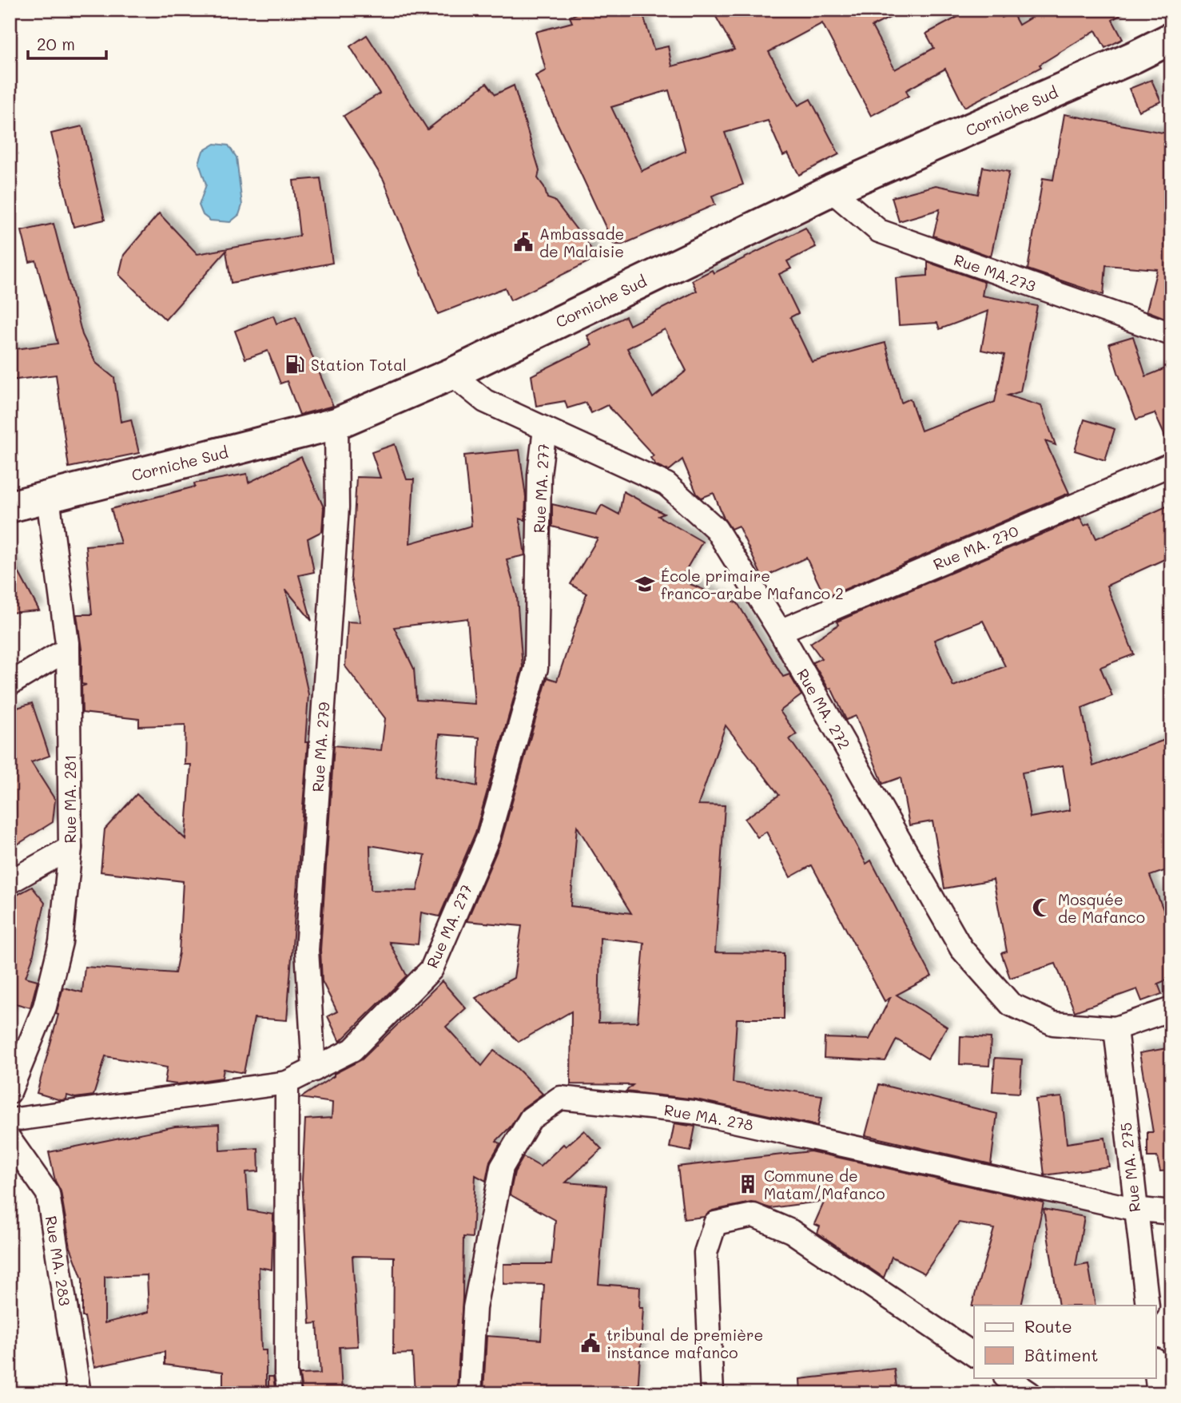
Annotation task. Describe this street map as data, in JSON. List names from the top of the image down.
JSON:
{
  "streets": {
    "main road": ["Corniche Sud"],
    "street": [
      "Rue MA.273",
      "Rue MA. 277",
      "Rue MA. 270",
      "Rue MA. 272",
      "Rue MA. 279",
      "Rue MA. 281",
      "Rue MA. 278",
      "Rue MA. 275",
      "Rue MA. 283"
    ]
  },
  "crossings": [
    ["Corniche Sud", "Rue MA.273"],
    ["Corniche Sud", "Rue MA. 272"],
    ["Corniche Sud", "Rue MA. 279"],
    ["Corniche Sud", "Rue MA. 281"],
    ["Rue MA. 277", "Rue MA. 272"],
    ["Rue MA. 277", "Rue MA. 279"],
    ["Rue MA. 270", "Rue MA. 272"],
    ["Rue MA. 272", "Rue MA. 275"],
    ["Rue MA. 278", "Rue MA. 275"]
  ],
  "places": {
    "public building": ["Ambassade de Malaisie", "tribunal de première instance mafanco"],
    "fuel station": ["Station Total"],
    "school or university": ["École primaire franco-arabe Mafanco 2"],
    "mosque": ["Mosquée de Mafanco"],
    "building": ["Commune de Matam/Mafanco"]
  },
  "legend": ["Route", "Bâtiment"],
  "scale_bar": "20 m"
}
